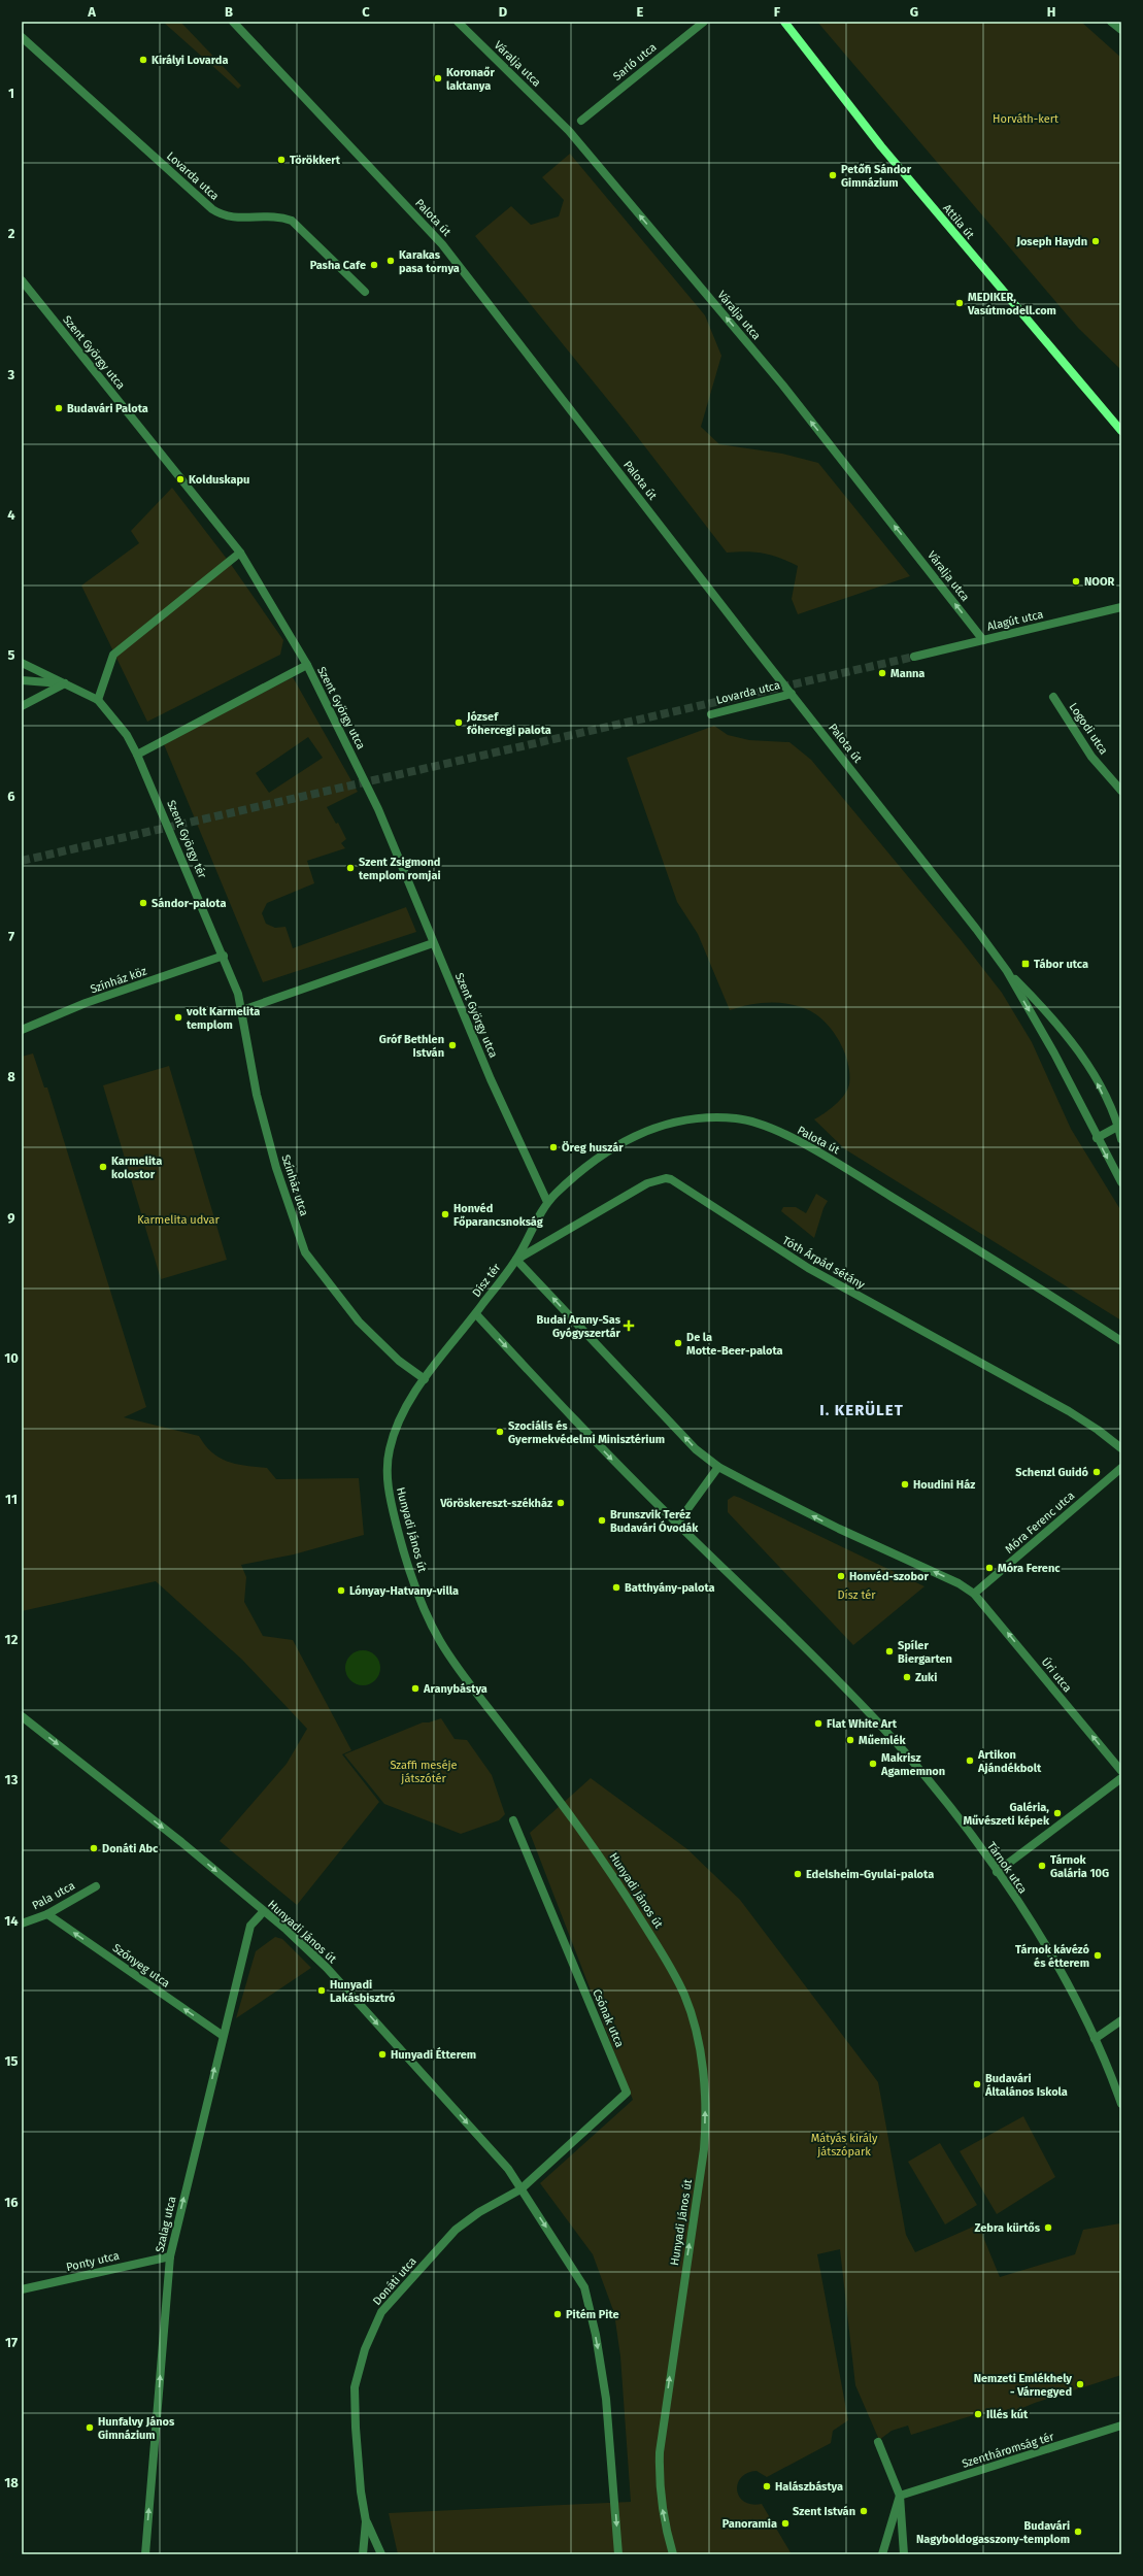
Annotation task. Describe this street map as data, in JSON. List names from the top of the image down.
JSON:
{
  "streets": {
    "main road": ["Attila út"],
    "street": [
      "Sarló utca",
      "Váralja utca",
      "Lovarda utca",
      "Palota út",
      "Szent György utca",
      "Alagút utca",
      "Logodi utca",
      "Szent György tér",
      "Színház köz",
      "Színház utca",
      "Tóth Árpád sétány",
      "Dísz tér",
      "Móra Ferenc utca",
      "Hunyadi János út",
      "Úri utca",
      "Tárnok utca",
      "Pala utca",
      "Szőnyeg utca",
      "Csónak utca",
      "Szalag utca",
      "Ponty utca",
      "Donáti utca",
      "Szentháromság tér"
    ]
  },
  "crossings": [
    ["Váralja utca", "Alagút utca"],
    ["Lovarda utca", "Palota út"],
    ["Palota út", "Szent György utca"],
    ["Palota út", "Tóth Árpád sétány"],
    ["Palota út", "Dísz tér"],
    ["Szent György tér", "Színház köz"],
    ["Szent György tér", "Színház utca"],
    ["Színház köz", "Színház utca"],
    ["Színház utca", "Hunyadi János út"],
    ["Tóth Árpád sétány", "Dísz tér"],
    ["Dísz tér", "Móra Ferenc utca"],
    ["Dísz tér", "Hunyadi János út"],
    ["Dísz tér", "Úri utca"],
    ["Dísz tér", "Tárnok utca"],
    ["Móra Ferenc utca", "Úri utca"],
    ["Hunyadi János út", "Csónak utca"],
    ["Hunyadi János út", "Szalag utca"],
    ["Hunyadi János út", "Donáti utca"],
    ["Pala utca", "Szőnyeg utca"],
    ["Szőnyeg utca", "Szalag utca"],
    ["Csónak utca", "Donáti utca"],
    ["Szalag utca", "Ponty utca"]
  ],
  "one_way": [
    "Váralja utca",
    "Úri utca",
    "Szőnyeg utca",
    "Szalag utca"
  ],
  "districts": ["I. KERÜLET"],
  "parks": [
    "Horváth-kert",
    "Karmelita udvar",
    "Dísz tér",
    "Szaffi meséje játszótér",
    "Mátyás király játszópark"
  ],
  "places": {
    "other": [
      "Királyi Lovarda",
      "Koronaőr laktanya",
      "Törökkert",
      "Petőfi Sándor Gimnázium",
      "Joseph Haydn",
      "Karakas pasa tornya",
      "Pasha Cafe",
      "MEDIKER, Vasútmodell.com",
      "Budavári Palota",
      "Kolduskapu",
      "NOOR",
      "Manna",
      "József főhercegi palota",
      "Szent Zsigmond templom romjai",
      "Sándor-palota",
      "volt Karmelita templom",
      "Gróf Bethlen István",
      "Öreg huszár",
      "Karmelita kolostor",
      "Honvéd Főparancsnokság",
      "De la Motte-Beer-palota",
      "Szociális és Gyermekvédelmi Minisztérium",
      "Schenzl Guidó",
      "Houdini Ház",
      "Vöröskereszt-székház",
      "Brunszvik Teréz Budavári Óvodák",
      "Móra Ferenc",
      "Honvéd-szobor",
      "Batthyány-palota",
      "Lónyay-Hatvany-villa",
      "Spíler Biergarten",
      "Zuki",
      "Aranybástya",
      "Flat White Art",
      "Műemlék",
      "Artikon Ajándékbolt",
      "Makrisz Agamemnon",
      "Galéria, Művészeti képek",
      "Donáti Abc",
      "Tárnok Galária 10G",
      "Edelsheim-Gyulai-palota",
      "Tárnok kávézó és étterem",
      "Hunyadi Lakásbisztró",
      "Hunyadi Étterem",
      "Budavári Általános Iskola",
      "Zebra kürtős",
      "Pitém Pite",
      "Nemzeti Emlékhely - Várnegyed",
      "Illés kút",
      "Hunfalvy János Gimnázium",
      "Halászbástya",
      "Szent István",
      "Panoramia",
      "Budavári Nagyboldogasszony-templom"
    ],
    "transit": ["Tábor utca"],
    "health": ["Budai Arany-Sas Gyógyszertár"]
  },
  "grid": {
    "columns": [
      "A",
      "B",
      "C",
      "D",
      "E",
      "F",
      "G",
      "H"
    ],
    "rows": [
      "1",
      "2",
      "3",
      "4",
      "5",
      "6",
      "7",
      "8",
      "9",
      "10",
      "11",
      "12",
      "13",
      "14",
      "15",
      "16",
      "17",
      "18"
    ]
  }
}
